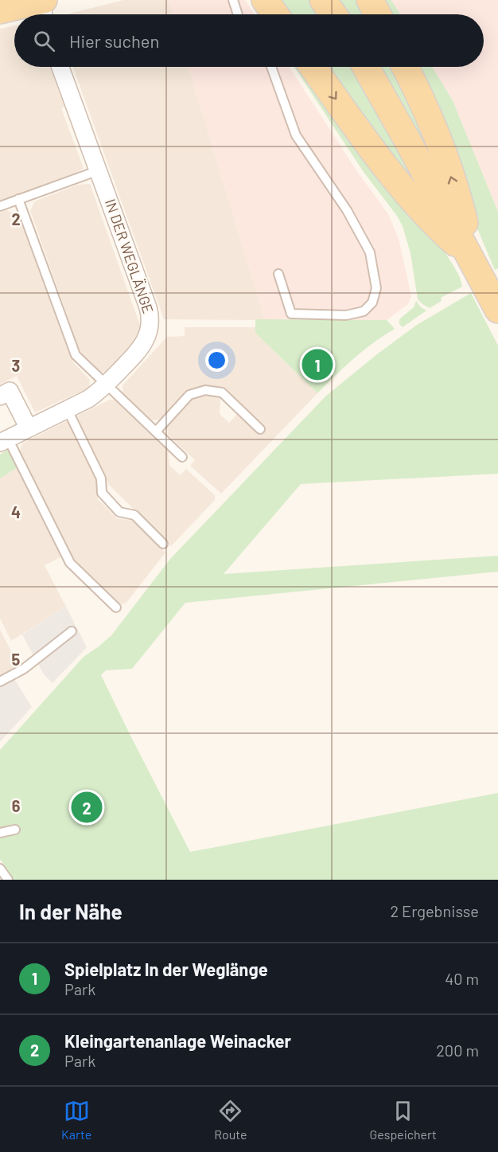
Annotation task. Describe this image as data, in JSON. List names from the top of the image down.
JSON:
{
  "streets": {
    "street": ["IN DER WEGLÄNGE"]
  },
  "page": {
    "search": "Hier suchen",
    "pins": ["1", "2"],
    "heading": ["In der Nähe", "2 Ergebnisse"],
    "list": [
      {
        "mark": "1",
        "name": "Spielplatz In der Weglänge",
        "note": "Park",
        "value": "40 m"
      },
      {
        "mark": "2",
        "name": "Kleingartenanlage Weinacker",
        "note": "Park",
        "value": "200 m"
      }
    ],
    "nav": ["Karte", "Route", "Gespeichert"]
  },
  "grid": {
    "rows": [
      "2",
      "3",
      "4",
      "5",
      "6"
    ]
  }
}
